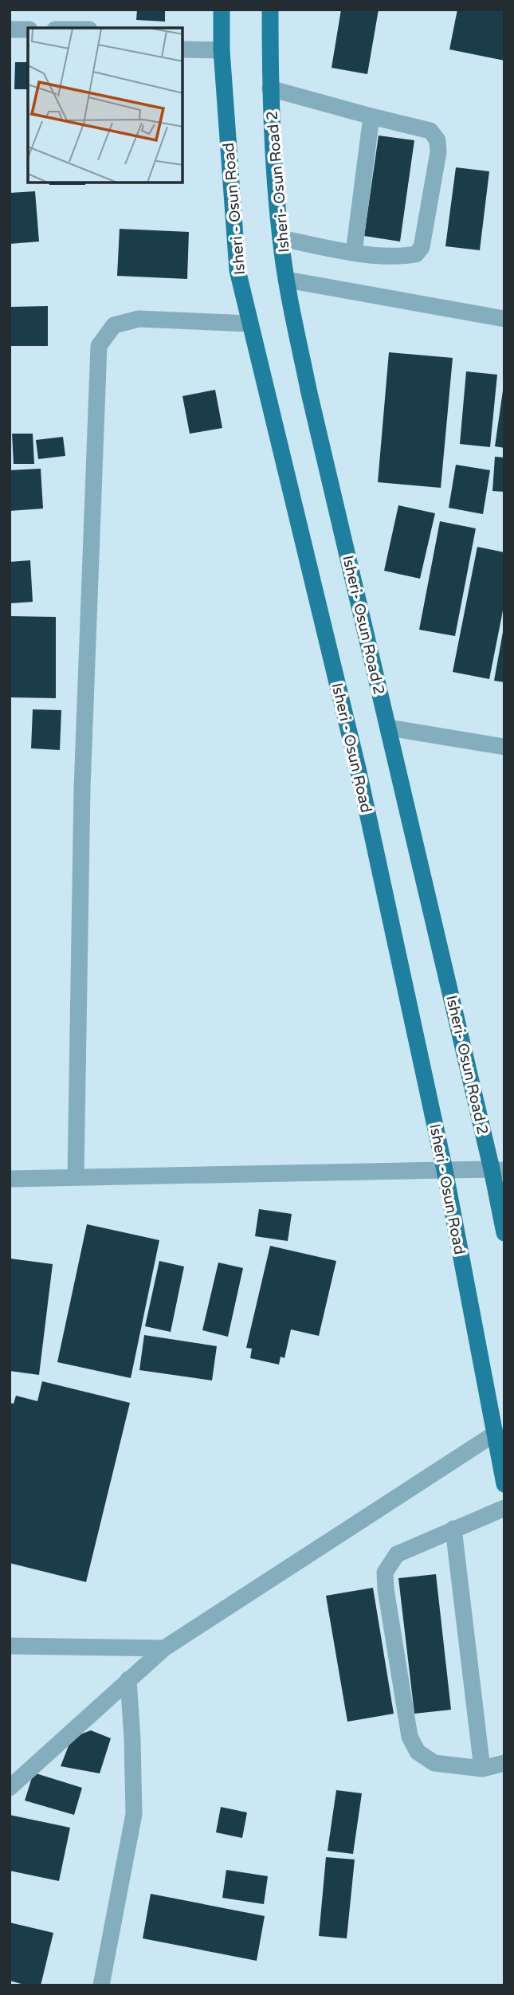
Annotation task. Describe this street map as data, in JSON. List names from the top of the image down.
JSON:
{
  "streets": {
    "main road": ["Isheri- Osun Road 2", "Isheri - Osun Road"]
  }
}
